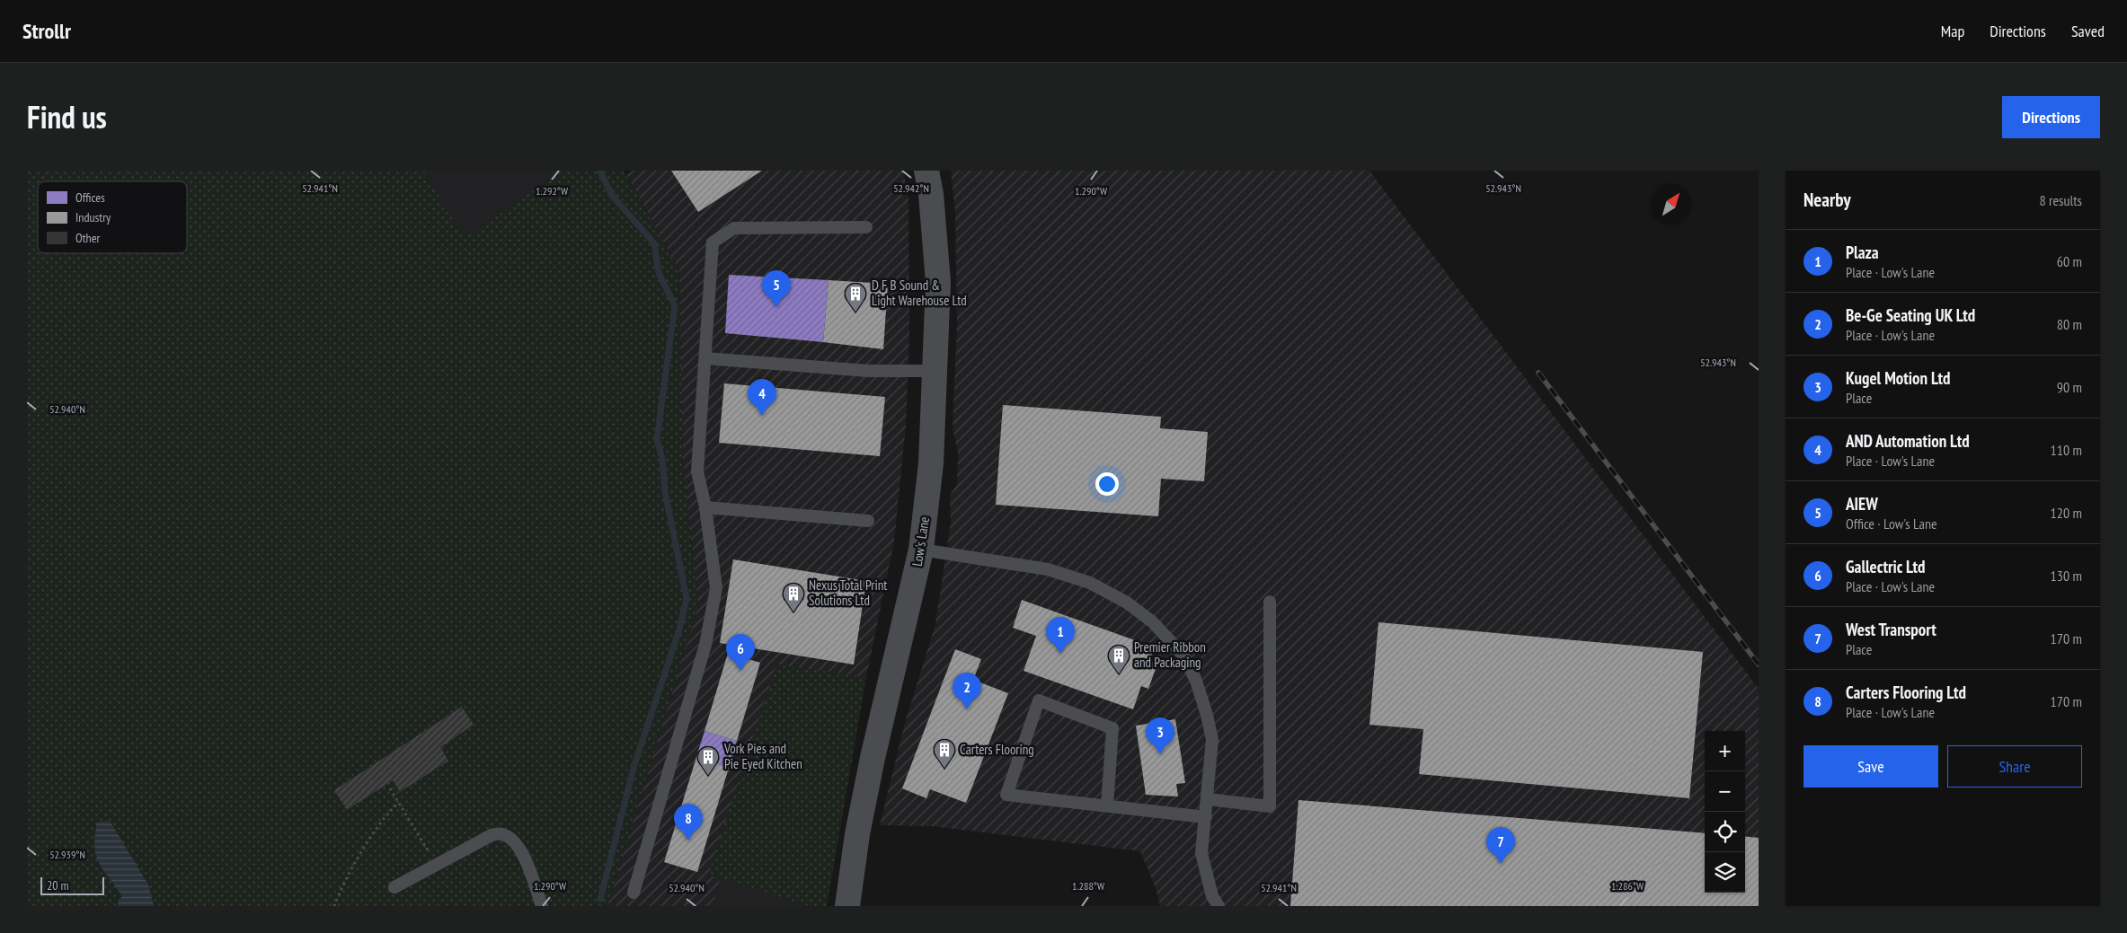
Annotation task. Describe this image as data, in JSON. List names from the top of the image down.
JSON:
{
  "streets": {
    "street": ["Low's Lane"]
  },
  "places": {
    "building": [
      "D F B Sound & Light Warehouse Ltd",
      "Nexus Total Print Solutions Ltd",
      "Premier Ribbon and Packaging",
      "Carters Flooring",
      "Vork Pies and Pie Eyed Kitchen"
    ]
  },
  "legend": ["Offices", "Industry", "Other"],
  "scale_bar": "20 m",
  "north": "top right",
  "page": {
    "header": "Strollr",
    "nav": ["Map", "Directions", "Saved"],
    "title": "Find us",
    "buttons": [
      "Directions",
      ["Save", "Share"]
    ],
    "heading": ["Nearby", "8 results"],
    "list": [
      {
        "mark": "1",
        "name": "Plaza",
        "note": "Place · Low's Lane",
        "value": "60 m"
      },
      {
        "mark": "2",
        "name": "Be-Ge Seating UK Ltd",
        "note": "Place · Low's Lane",
        "value": "80 m"
      },
      {
        "mark": "3",
        "name": "Kugel Motion Ltd",
        "note": "Place",
        "value": "90 m"
      },
      {
        "mark": "4",
        "name": "AND Automation Ltd",
        "note": "Place · Low's Lane",
        "value": "110 m"
      },
      {
        "mark": "5",
        "name": "AIEW",
        "note": "Office · Low's Lane",
        "value": "120 m"
      },
      {
        "mark": "6",
        "name": "Gallectric Ltd",
        "note": "Place · Low's Lane",
        "value": "130 m"
      },
      {
        "mark": "7",
        "name": "West Transport",
        "note": "Place",
        "value": "170 m"
      },
      {
        "mark": "8",
        "name": "Carters Flooring Ltd",
        "note": "Place · Low's Lane",
        "value": "170 m"
      }
    ],
    "pins": [
      "5",
      "4",
      "1",
      "6",
      "2",
      "3",
      "8",
      "7"
    ],
    "map_buttons": ["+", "−"],
    "scale": "20 m"
  },
  "coordinates": [
    "52.941°N",
    "52.942°N",
    "52.943°N",
    "1.292°W",
    "1.290°W",
    "52.940°N",
    "52.939°N",
    "1.288°W",
    "1.286°W"
  ]
}
